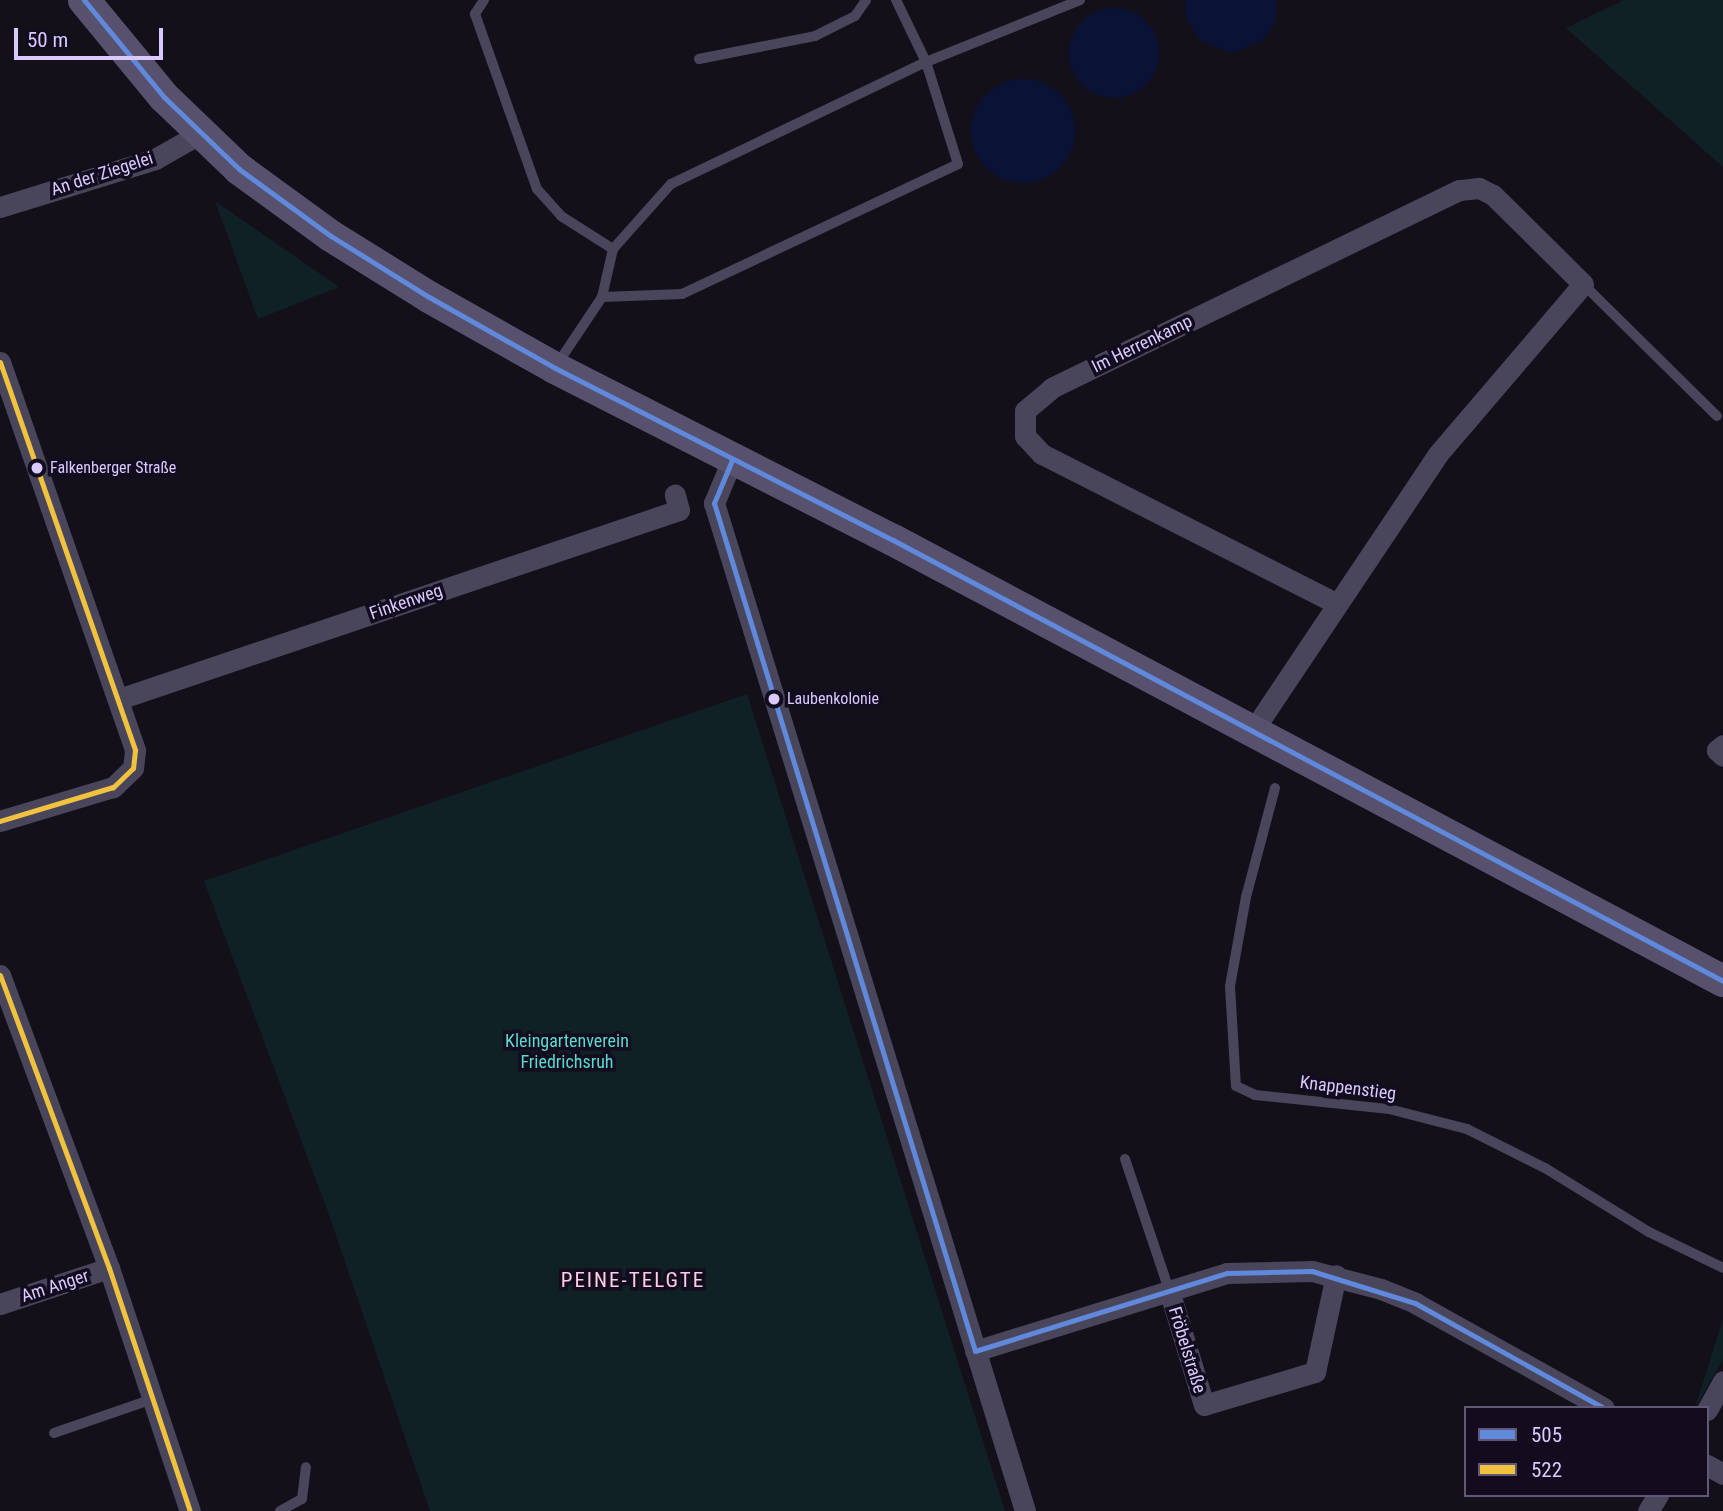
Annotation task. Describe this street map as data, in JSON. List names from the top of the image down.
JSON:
{
  "streets": {
    "street": [
      "An der Ziegelei",
      "Im Herrenkamp",
      "Finkenweg",
      "Am Anger",
      "Fröbelstraße"
    ],
    "lane": ["Knappenstieg"]
  },
  "districts": ["PEINE-TELGTE"],
  "parks": ["Kleingartenverein Friedrichsruh"],
  "places": ["Falkenberger Straße", "Laubenkolonie"],
  "lines": ["transit line 505", "transit line 522"],
  "legend": ["505", "522"],
  "scale_bar": "50 m"
}
